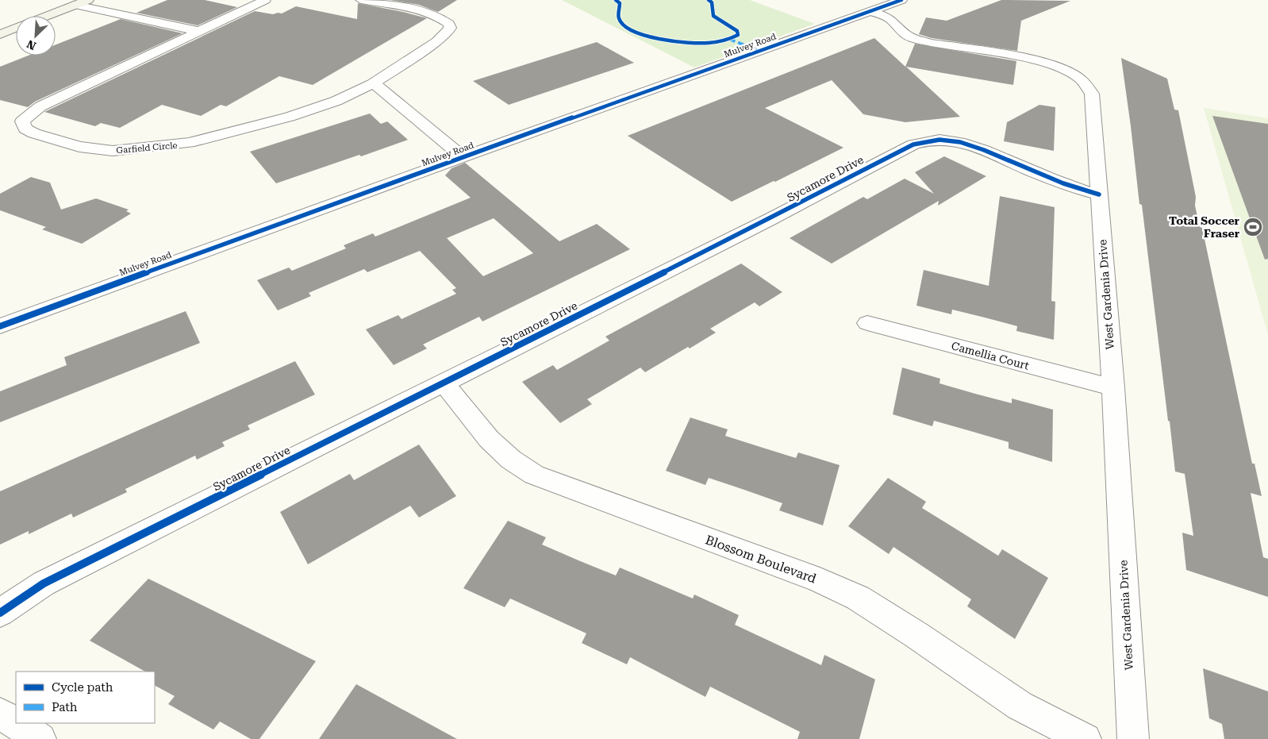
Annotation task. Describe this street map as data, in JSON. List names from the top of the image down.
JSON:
{
  "streets": {
    "street": [
      "Mulvey Road",
      "Garfield Circle",
      "Sycamore Drive",
      "West Gardenia Drive",
      "Camellia Court",
      "Blossom Boulevard"
    ]
  },
  "crossings": [
    ["Mulvey Road", "West Gardenia Drive"],
    ["Sycamore Drive", "West Gardenia Drive"],
    ["Sycamore Drive", "Blossom Boulevard"],
    ["West Gardenia Drive", "Camellia Court"]
  ],
  "places": {
    "sports": ["Total Soccer Fraser"]
  },
  "legend": ["Cycle path", "Path"],
  "north": "bottom left"
}
